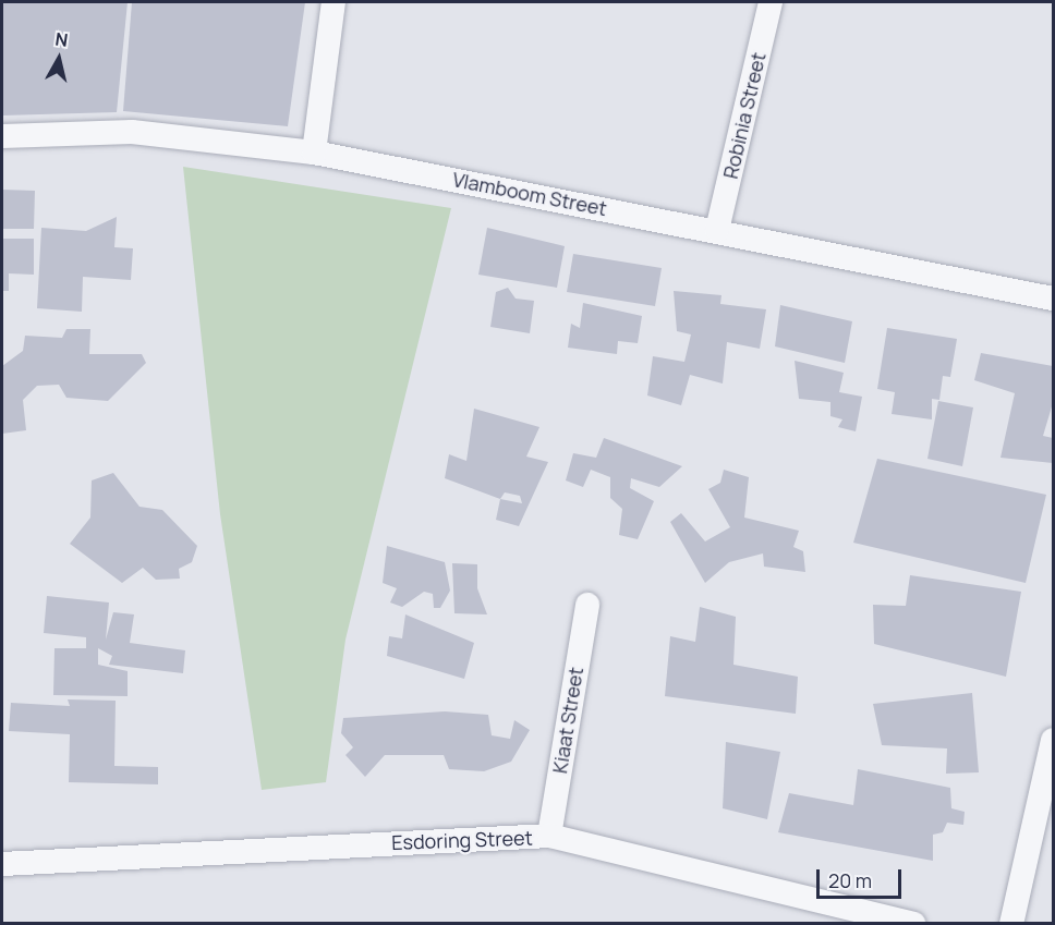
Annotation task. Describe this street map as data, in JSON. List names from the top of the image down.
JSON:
{
  "streets": {
    "street": [
      "Robinia Street",
      "Vlamboom Street",
      "Kiaat Street",
      "Esdoring Street"
    ]
  },
  "crossings": [
    ["Robinia Street", "Vlamboom Street"],
    ["Kiaat Street", "Esdoring Street"]
  ],
  "scale_bar": "20 m",
  "north": "top"
}
